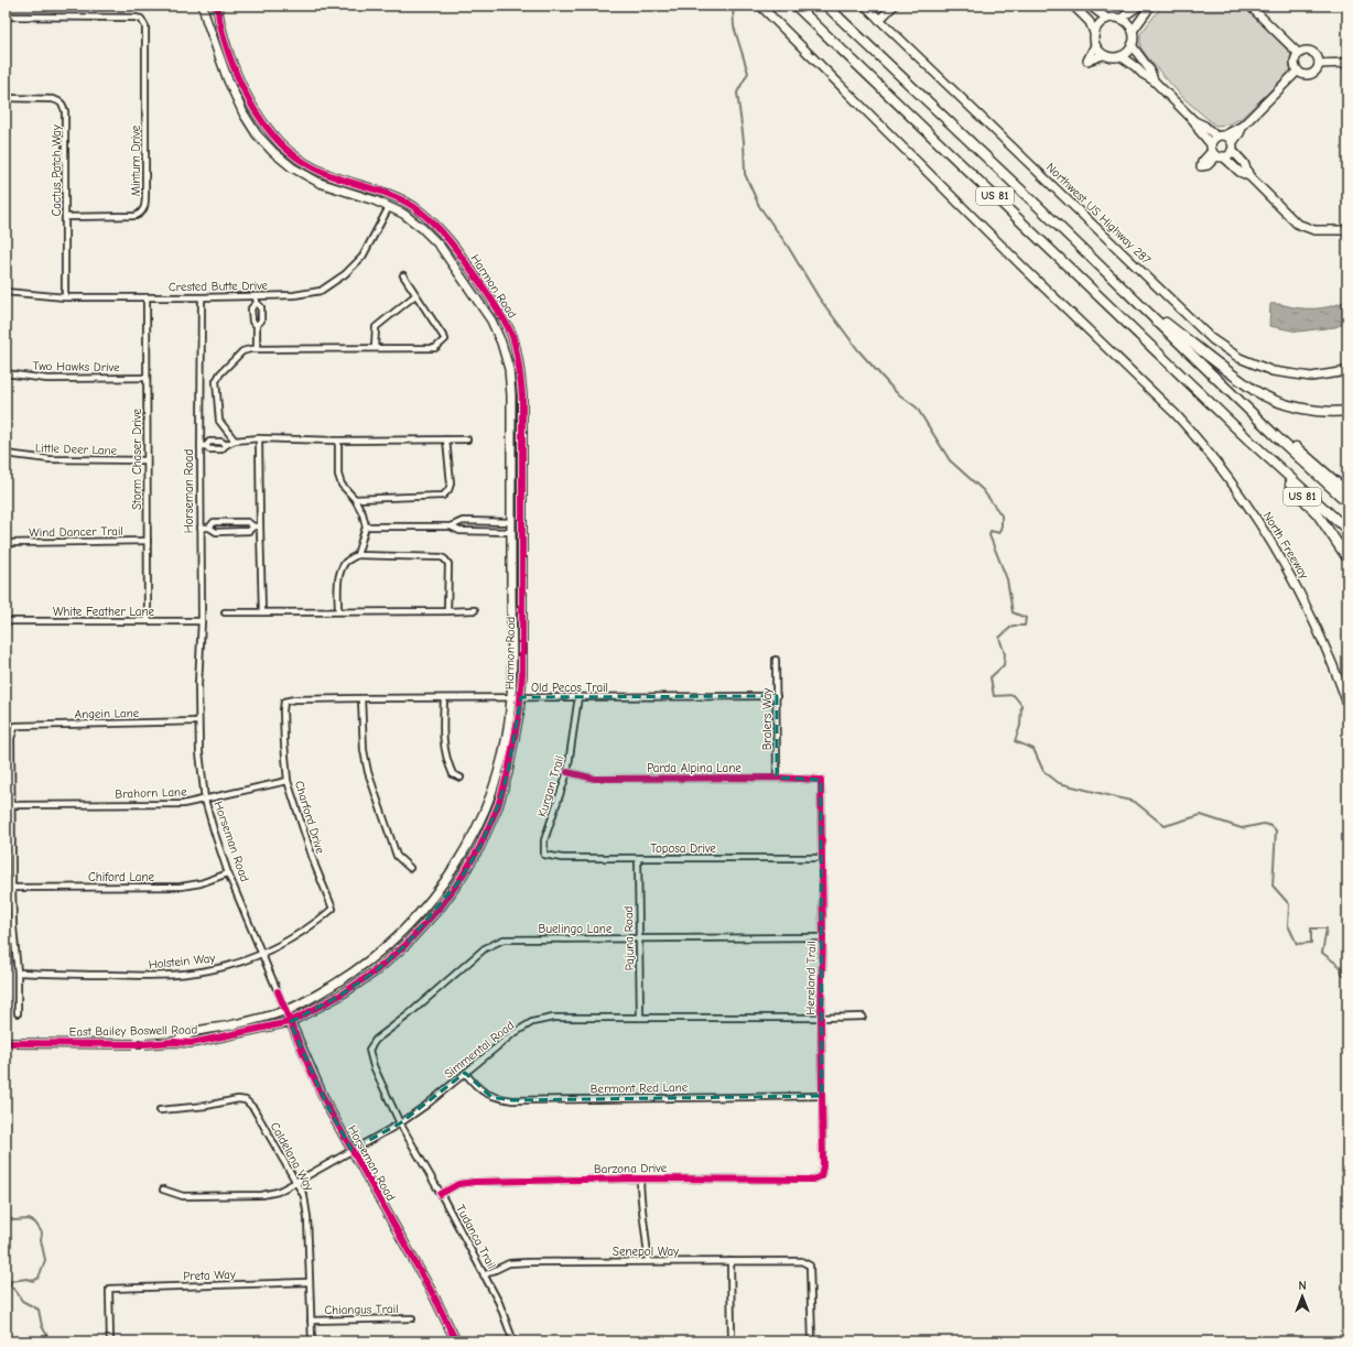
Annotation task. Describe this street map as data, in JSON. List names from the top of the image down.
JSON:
{
  "streets": {
    "highway": ["US 81"],
    "street": [
      "Minturn Drive",
      "Cactus Patch Way",
      "Northwest US Highway 287",
      "Crested Butte Drive",
      "Harmon Road",
      "Two Hawks Drive",
      "Little Deer Lane",
      "Storm Chaser Drive",
      "Horseman Road",
      "Wind Dancer Trail",
      "North Freeway",
      "White Feather Lane",
      "Old Pecos Trail",
      "Angein Lane",
      "Bralers Way",
      "Parda Alpina Lane",
      "Kurgan Trail",
      "Brahorn Lane",
      "Charford Drive",
      "Toposa Drive",
      "Chiford Lane",
      "Buelingo Lane",
      "Pajuna Road",
      "Holstein Way",
      "Hereland Trail",
      "East Bailey Boswell Road",
      "Simmental Road",
      "Bermont Red Lane",
      "Caldelana Way",
      "Barzona Drive",
      "Tudanca Trail",
      "Senepol Way",
      "Preta Way",
      "Chiangus Trail"
    ]
  },
  "crossings": [
    ["Minturn Drive", "Cactus Patch Way"],
    ["Cactus Patch Way", "Crested Butte Drive"],
    ["Crested Butte Drive", "Harmon Road"],
    ["Crested Butte Drive", "Storm Chaser Drive"],
    ["Crested Butte Drive", "Horseman Road"],
    ["Harmon Road", "Old Pecos Trail"],
    ["Harmon Road", "East Bailey Boswell Road"],
    ["Two Hawks Drive", "Storm Chaser Drive"],
    ["Little Deer Lane", "Storm Chaser Drive"],
    ["Storm Chaser Drive", "Wind Dancer Trail"],
    ["Storm Chaser Drive", "White Feather Lane"],
    ["Horseman Road", "White Feather Lane"],
    ["Horseman Road", "Angein Lane"],
    ["Horseman Road", "Brahorn Lane"],
    ["Horseman Road", "Chiford Lane"],
    ["Horseman Road", "Holstein Way"],
    ["Horseman Road", "East Bailey Boswell Road"],
    ["Horseman Road", "Simmental Road"],
    ["Old Pecos Trail", "Bralers Way"],
    ["Old Pecos Trail", "Kurgan Trail"],
    ["Old Pecos Trail", "Charford Drive"],
    ["Old Pecos Trail", "East Bailey Boswell Road"],
    ["Angein Lane", "Brahorn Lane"],
    ["Bralers Way", "Parda Alpina Lane"],
    ["Parda Alpina Lane", "Kurgan Trail"],
    ["Parda Alpina Lane", "Hereland Trail"],
    ["Kurgan Trail", "Toposa Drive"],
    ["Brahorn Lane", "Charford Drive"],
    ["Charford Drive", "Holstein Way"],
    ["Toposa Drive", "Pajuna Road"],
    ["Toposa Drive", "Hereland Trail"],
    ["Buelingo Lane", "Pajuna Road"],
    ["Buelingo Lane", "Hereland Trail"],
    ["Buelingo Lane", "Tudanca Trail"],
    ["Pajuna Road", "Simmental Road"],
    ["Hereland Trail", "Simmental Road"],
    ["Hereland Trail", "Bermont Red Lane"],
    ["Hereland Trail", "Barzona Drive"],
    ["Simmental Road", "Bermont Red Lane"],
    ["Simmental Road", "Caldelana Way"],
    ["Simmental Road", "Tudanca Trail"],
    ["Caldelana Way", "Preta Way"],
    ["Caldelana Way", "Chiangus Trail"],
    ["Barzona Drive", "Tudanca Trail"],
    ["Tudanca Trail", "Senepol Way"]
  ],
  "north": "top"
}
